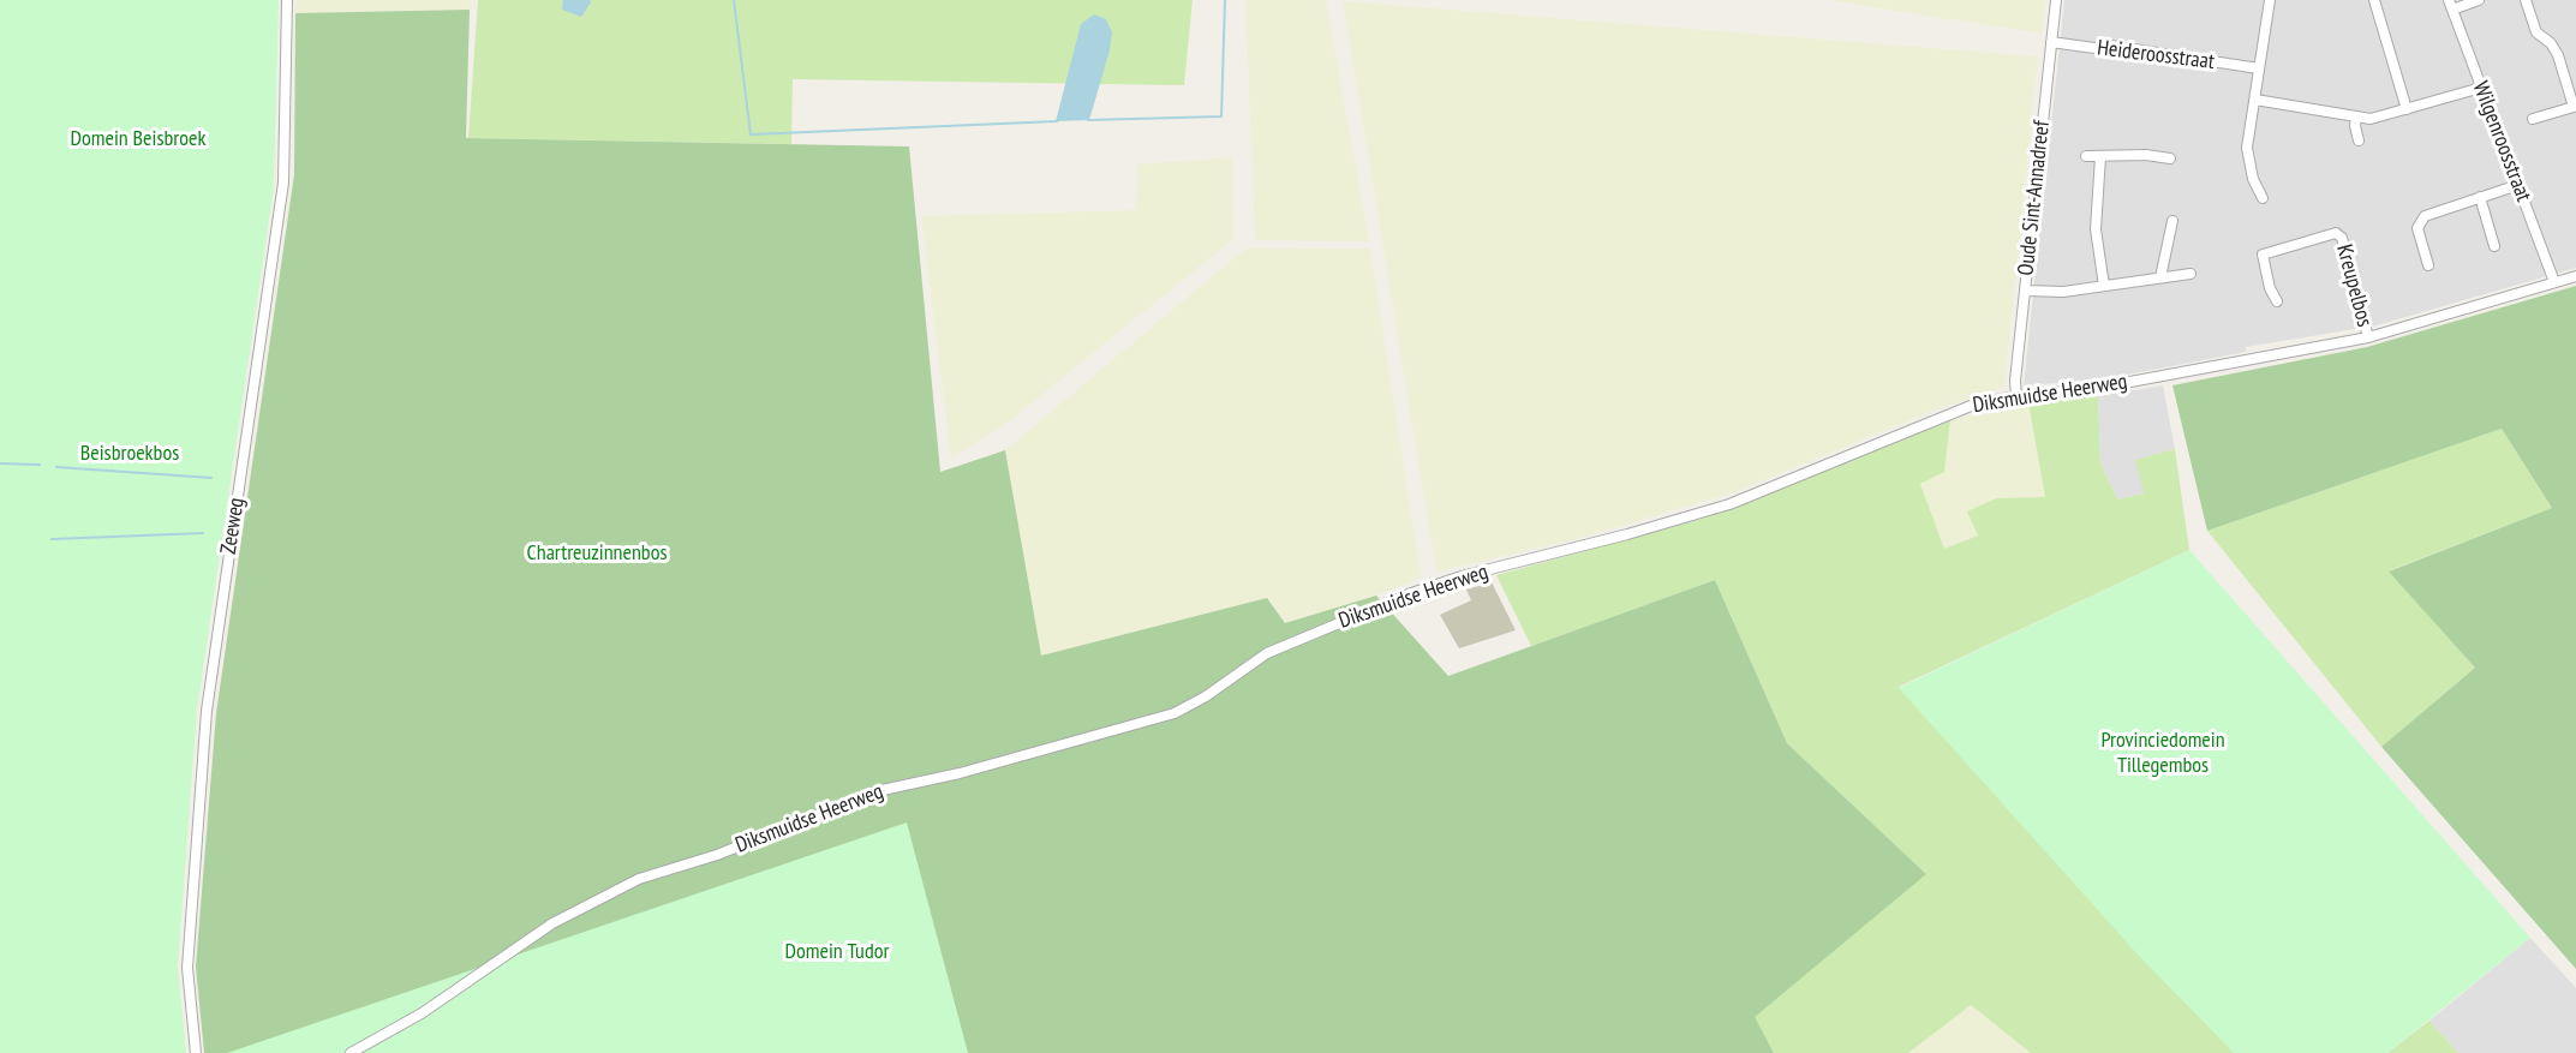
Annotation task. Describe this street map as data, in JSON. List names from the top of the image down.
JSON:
{
  "streets": {
    "street": [
      "Heideroosstraat",
      "Wilgenroosstraat",
      "Oude Sint-Annadreef",
      "Kreupelbos",
      "Diksmuidse Heerweg",
      "Zeeweg"
    ]
  },
  "crossings": [
    ["Heideroosstraat", "Oude Sint-Annadreef"],
    ["Wilgenroosstraat", "Diksmuidse Heerweg"],
    ["Oude Sint-Annadreef", "Diksmuidse Heerweg"],
    ["Kreupelbos", "Diksmuidse Heerweg"]
  ],
  "parks": [
    "Domein Beisbroek",
    "Beisbroekbos",
    "Chartreuzinnenbos",
    "Provinciedomein Tillegembos",
    "Domein Tudor"
  ]
}
